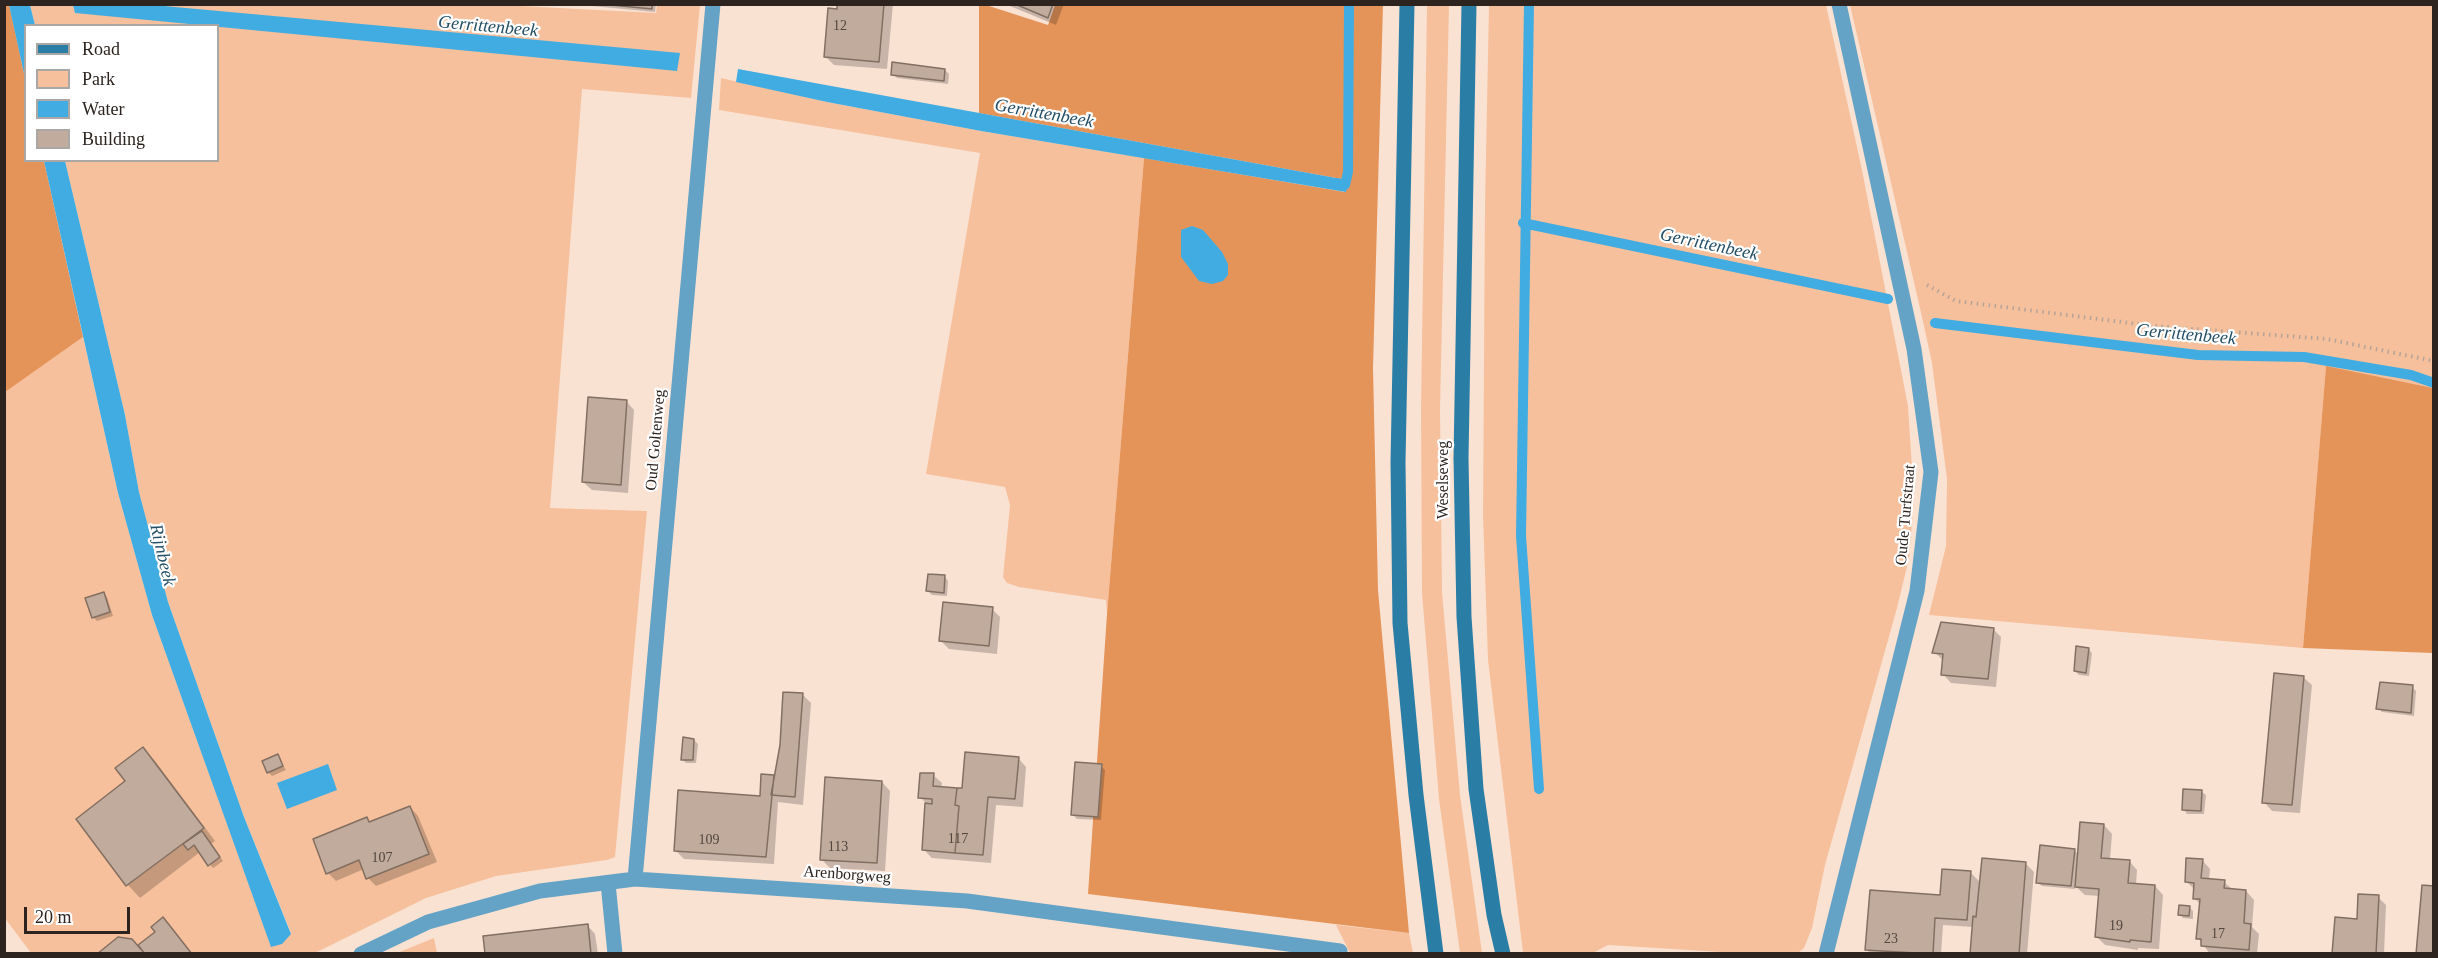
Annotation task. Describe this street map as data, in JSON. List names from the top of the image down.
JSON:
{
  "streets": {
    "main road": ["Weselseweg"],
    "street": ["Oud Goltenweg", "Oude Turfstraat", "Arenborgweg"]
  },
  "crossings": [
    ["Oud Goltenweg", "Arenborgweg"]
  ],
  "water": ["Gerrittenbeek", "Rijnbeek"],
  "house_numbers": [
    "12",
    "117",
    "109",
    "113",
    "107",
    "19",
    "17",
    "23"
  ],
  "legend": [
    "Road",
    "Park",
    "Water",
    "Building"
  ],
  "scale_bar": "20 m"
}
